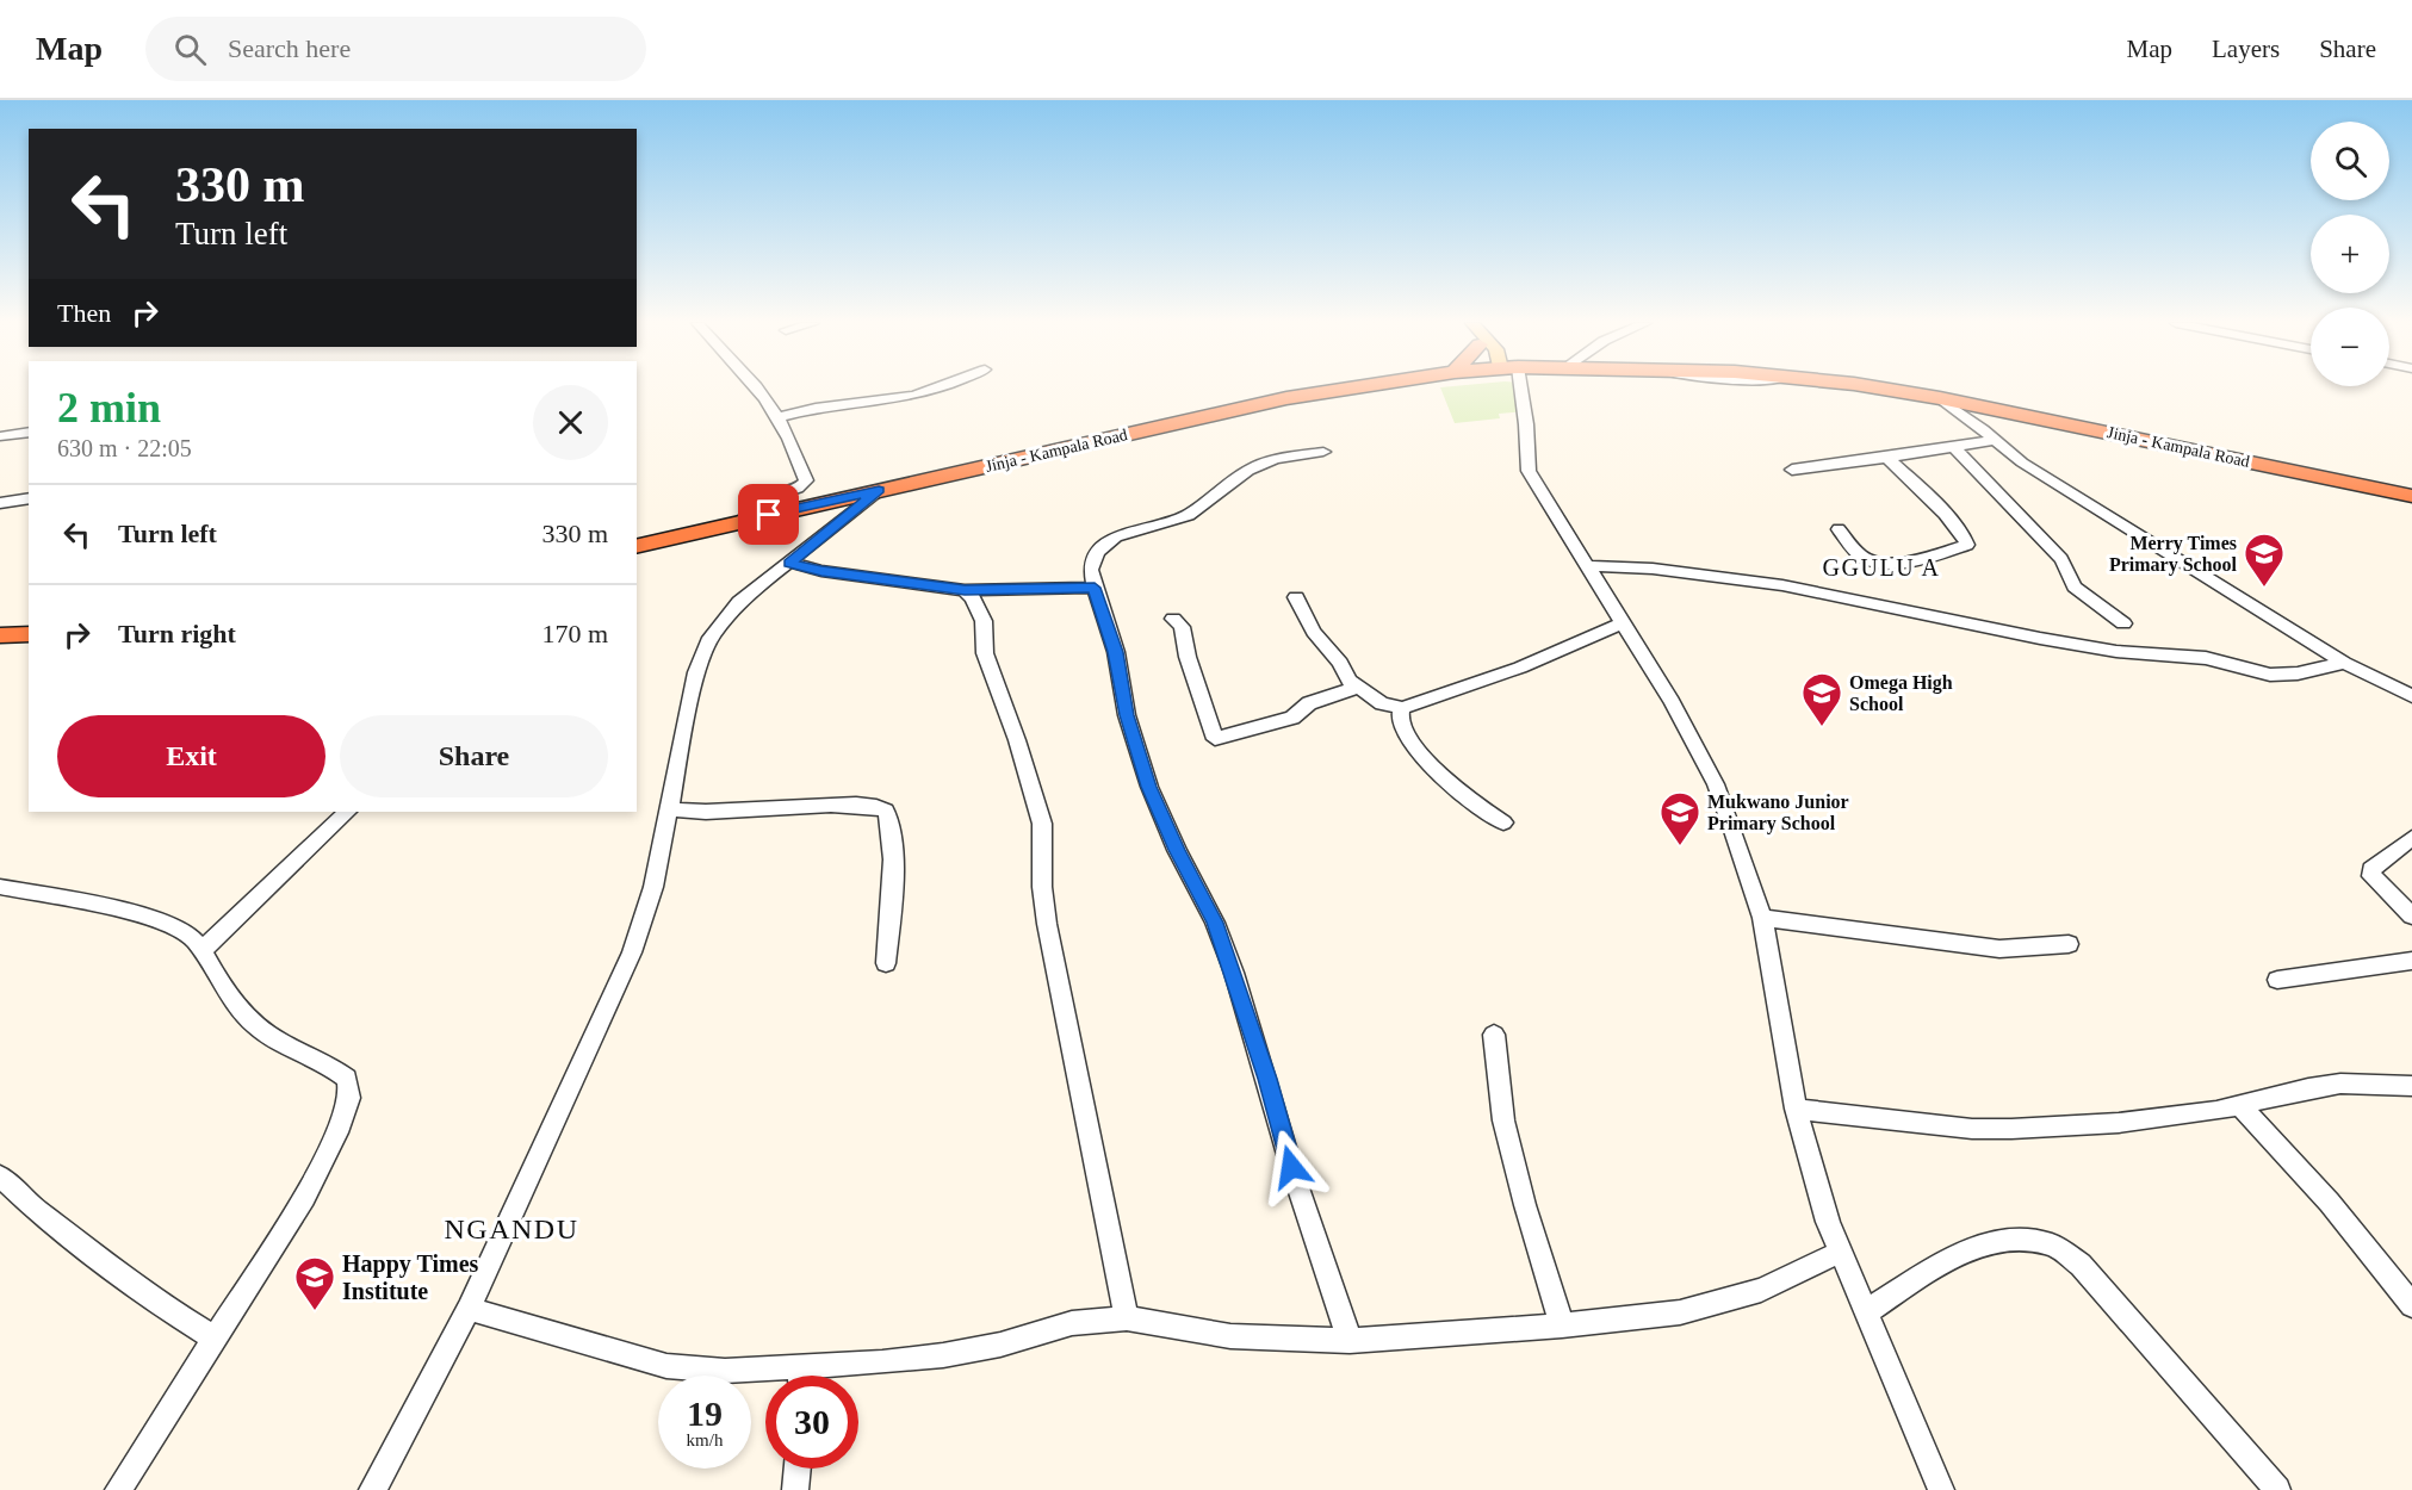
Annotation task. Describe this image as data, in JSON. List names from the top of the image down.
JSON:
{
  "streets": {
    "highway": ["Jinja - Kampala Road"]
  },
  "districts": ["GGULU A", "NGANDU"],
  "places": {
    "school or university": [
      "Merry Times Primary School",
      "Omega High School",
      "Mukwano Junior Primary School",
      "Happy Times Institute"
    ]
  },
  "page": {
    "header": "Map",
    "search": "Search here",
    "nav": ["Map", "Layers", "Share"],
    "map_buttons": ["+", "−"],
    "turn": ["330 m", "Turn left"],
    "then": "Then",
    "heading": ["2 min", "630 m · 22:05"],
    "list": [
      {
        "name": "Turn left",
        "value": "330 m"
      },
      {
        "name": "Turn right",
        "value": "170 m"
      }
    ],
    "buttons": ["Exit", "Share"],
    "speed": "19 km/h",
    "limit": "30"
  }
}
